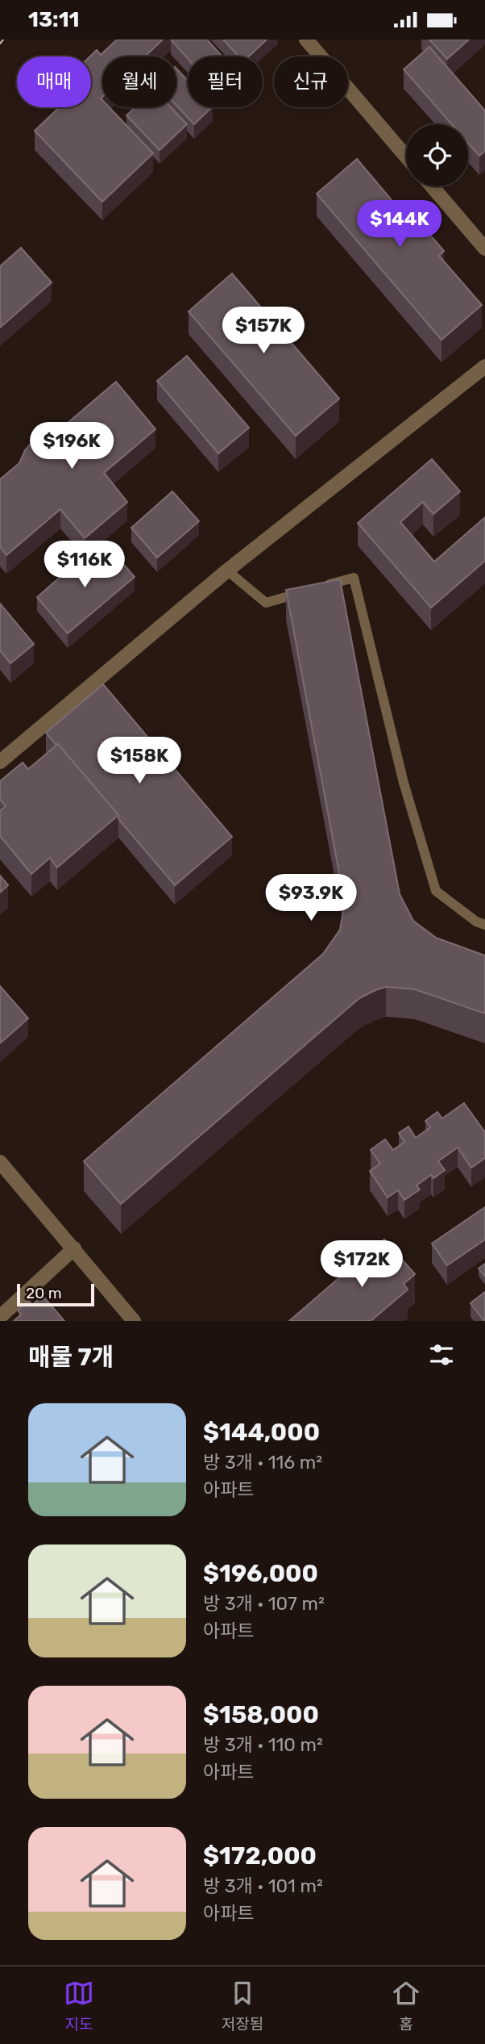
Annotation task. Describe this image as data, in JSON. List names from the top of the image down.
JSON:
{
  "scale_bar": "20 m",
  "page": {
    "status": "13:11",
    "chip": [
      "매매",
      "월세",
      "필터",
      "신규"
    ],
    "price": [
      "$144K",
      "$157K",
      "$196K",
      "$116K",
      "$158K",
      "$93.9K",
      "$172K"
    ],
    "scale": "20 m",
    "heading": "매물 7개",
    "list": [
      {
        "name": "$144,000",
        "note": "방 3개 · 116 m² · 아파트"
      },
      {
        "name": "$196,000",
        "note": "방 3개 · 107 m² · 아파트"
      },
      {
        "name": "$158,000",
        "note": "방 3개 · 110 m² · 아파트"
      },
      {
        "name": "$172,000",
        "note": "방 3개 · 101 m² · 아파트"
      }
    ],
    "tabs": ["지도", "저장됨", "홈"]
  }
}
